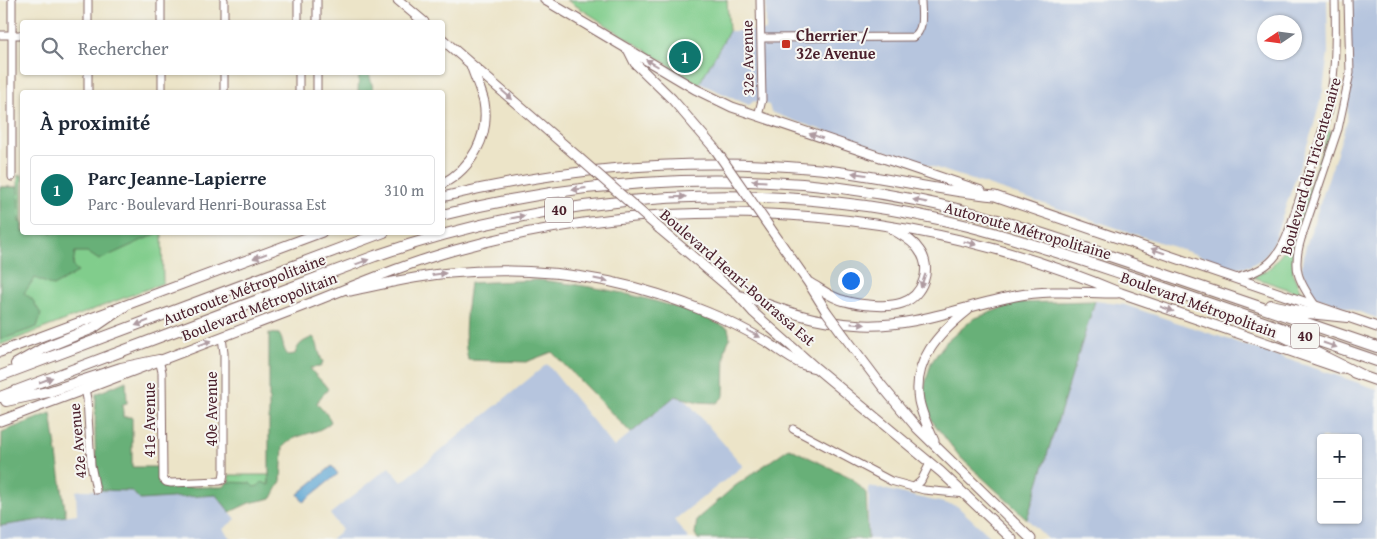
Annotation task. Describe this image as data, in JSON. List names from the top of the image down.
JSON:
{
  "streets": {
    "highway": ["40", "Autoroute Métropolitaine"],
    "main road": ["Boulevard Henri-Bourassa Est", "Boulevard Métropolitain"],
    "street": [
      "32e Avenue",
      "Boulevard du Tricentenaire",
      "40e Avenue",
      "41e Avenue",
      "42e Avenue"
    ]
  },
  "crossings": [
    ["Boulevard Métropolitain", "40e Avenue"],
    ["Boulevard Métropolitain", "41e Avenue"],
    ["Boulevard Métropolitain", "42e Avenue"],
    ["40e Avenue", "41e Avenue"]
  ],
  "places": {
    "transit": ["Cherrier / 32e Avenue"]
  },
  "north": "left",
  "page": {
    "search": "Rechercher",
    "pins": "1",
    "heading": "À proximité",
    "list": [
      {
        "mark": "1",
        "name": "Parc Jeanne-Lapierre",
        "note": "Parc · Boulevard Henri-Bourassa Est",
        "value": "310 m"
      }
    ],
    "map_buttons": ["+", "−"]
  }
}
